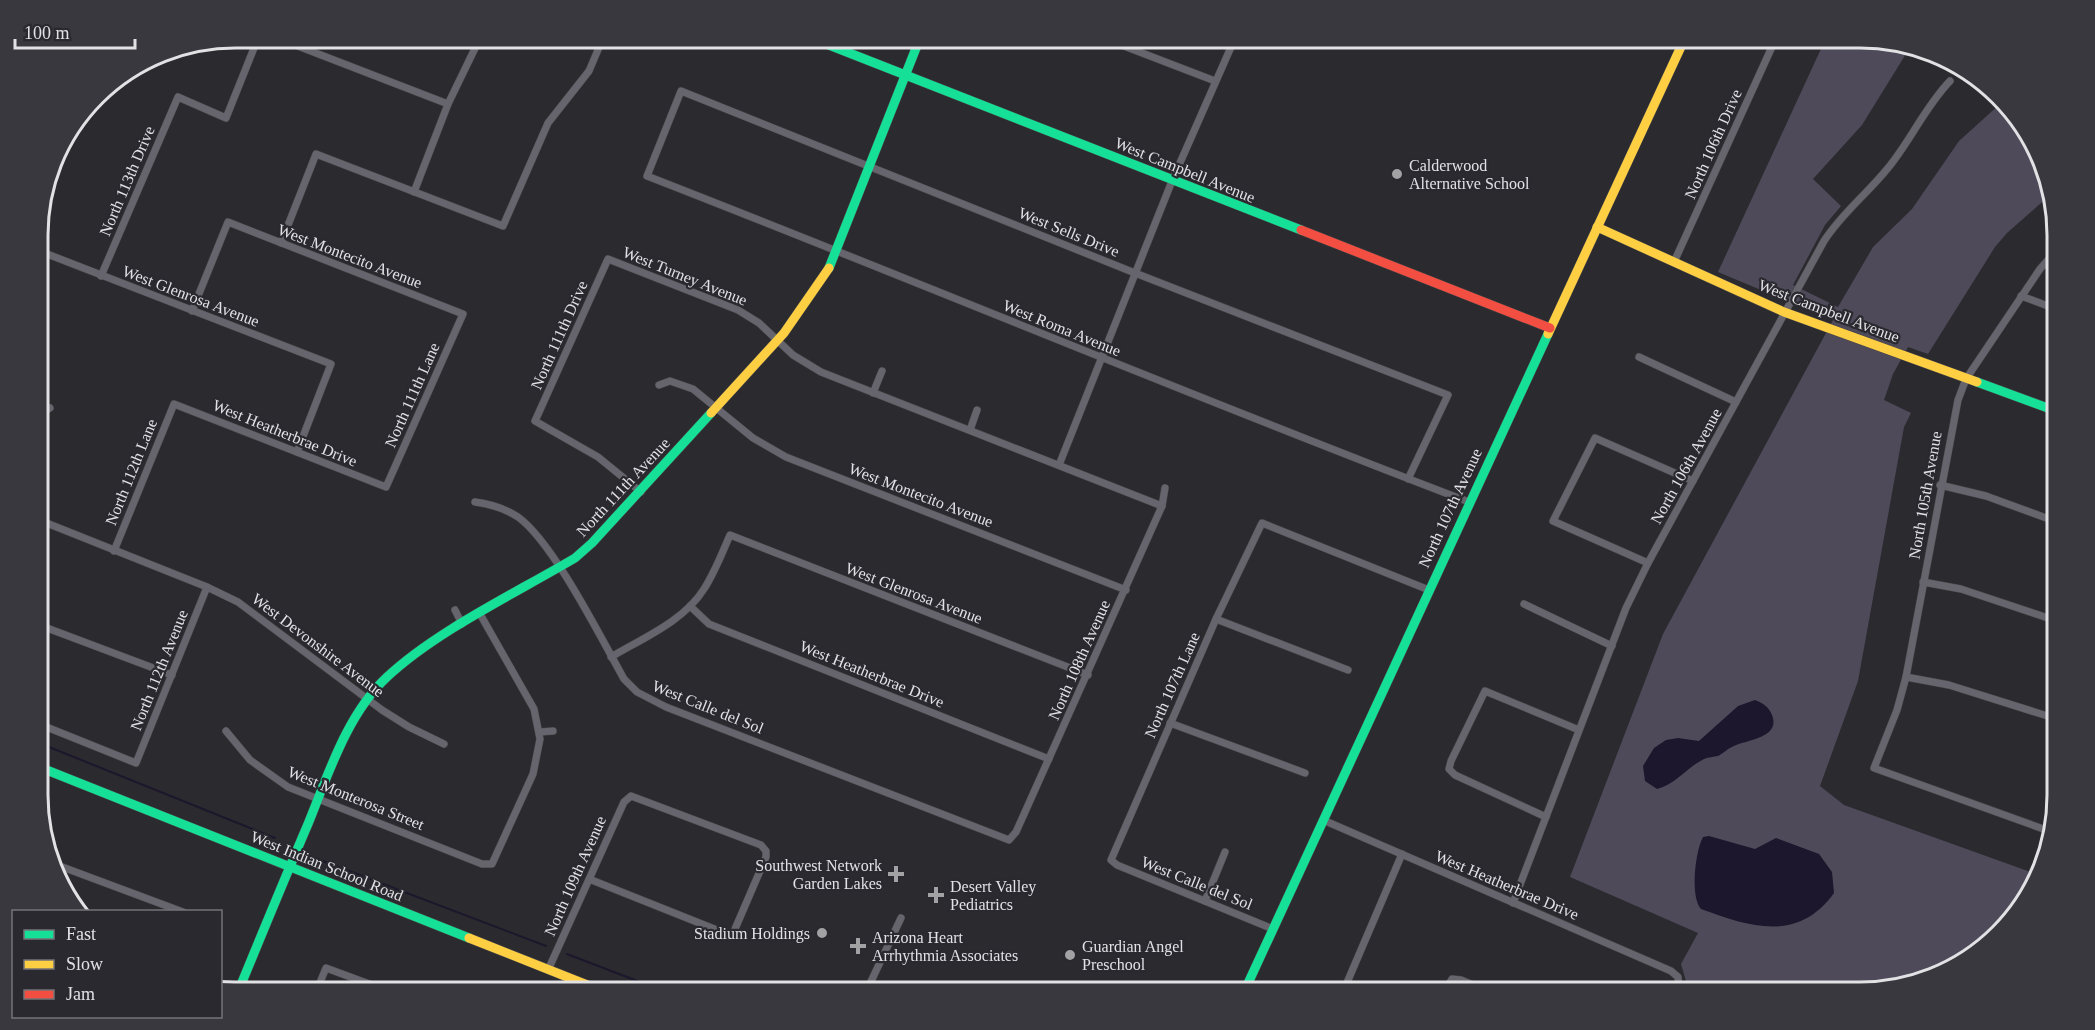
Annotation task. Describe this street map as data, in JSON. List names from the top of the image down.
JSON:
{
  "streets": {
    "street": [
      "North 106th Drive",
      "West Campbell Avenue",
      "North 113th Drive",
      "West Sells Drive",
      "West Montecito Avenue",
      "West Turney Avenue",
      "West Glenrosa Avenue",
      "West Roma Avenue",
      "North 111th Drive",
      "North 111th Lane",
      "West Heatherbrae Drive",
      "North 106th Avenue",
      "North 112th Lane",
      "North 111th Avenue",
      "North 105th Avenue",
      "North 107th Avenue",
      "West Devonshire Avenue",
      "North 108th Avenue",
      "North 112th Avenue",
      "North 107th Lane",
      "West Calle del Sol",
      "West Monterosa Street",
      "West Indian School Road",
      "North 109th Avenue"
    ]
  },
  "crossings": [
    ["North 106th Drive", "West Campbell Avenue"],
    ["West Campbell Avenue", "North 106th Avenue"],
    ["West Campbell Avenue", "North 111th Avenue"],
    ["West Campbell Avenue", "North 105th Avenue"],
    ["West Campbell Avenue", "North 107th Avenue"],
    ["North 113th Drive", "West Glenrosa Avenue"],
    ["West Sells Drive", "West Roma Avenue"],
    ["West Sells Drive", "North 111th Avenue"],
    ["West Montecito Avenue", "West Glenrosa Avenue"],
    ["West Montecito Avenue", "North 111th Lane"],
    ["West Montecito Avenue", "North 111th Avenue"],
    ["West Montecito Avenue", "North 108th Avenue"],
    ["West Turney Avenue", "North 111th Drive"],
    ["West Turney Avenue", "North 111th Avenue"],
    ["West Turney Avenue", "North 108th Avenue"],
    ["West Glenrosa Avenue", "West Heatherbrae Drive"],
    ["West Glenrosa Avenue", "North 108th Avenue"],
    ["West Roma Avenue", "North 111th Avenue"],
    ["West Roma Avenue", "North 107th Avenue"],
    ["North 111th Drive", "North 111th Avenue"],
    ["North 111th Lane", "West Heatherbrae Drive"],
    ["West Heatherbrae Drive", "North 106th Avenue"],
    ["West Heatherbrae Drive", "North 112th Lane"],
    ["West Heatherbrae Drive", "North 107th Avenue"],
    ["West Heatherbrae Drive", "North 108th Avenue"],
    ["North 112th Lane", "West Devonshire Avenue"],
    ["North 111th Avenue", "West Devonshire Avenue"],
    ["North 111th Avenue", "West Calle del Sol"],
    ["North 111th Avenue", "West Monterosa Street"],
    ["North 111th Avenue", "West Indian School Road"],
    ["North 107th Avenue", "North 107th Lane"],
    ["North 107th Avenue", "West Calle del Sol"],
    ["West Devonshire Avenue", "North 112th Avenue"],
    ["North 108th Avenue", "West Calle del Sol"],
    ["North 107th Lane", "West Calle del Sol"],
    ["West Indian School Road", "North 109th Avenue"]
  ],
  "places": {
    "other": ["Calderwood Alternative School", "Stadium Holdings", "Guardian Angel Preschool"],
    "health": ["Southwest Network Garden Lakes", "Desert Valley Pediatrics", "Arizona Heart Arrhythmia Associates"]
  },
  "legend": ["Fast", "Slow", "Jam"],
  "scale_bar": "100 m"
}
